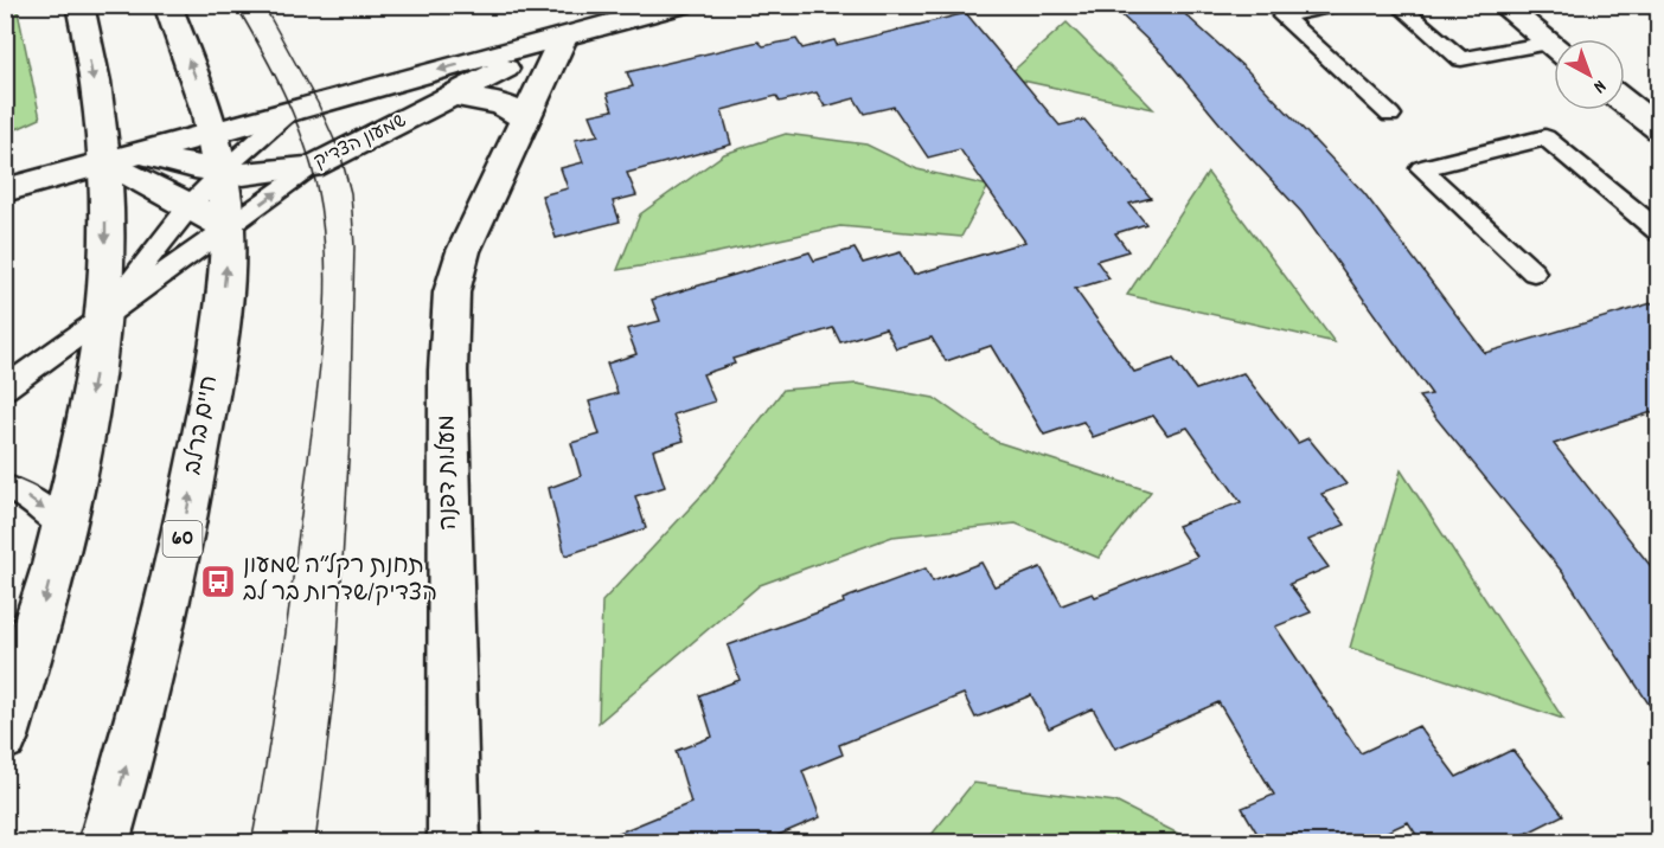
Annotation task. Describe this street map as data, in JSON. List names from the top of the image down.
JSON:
{
  "streets": {
    "main road": [
      "שמעון הצדיק",
      "חיים ברלב",
      "מעלות דפנה",
      "60"
    ]
  },
  "crossings": [
    ["שמעון הצדיק", "חיים ברלב"],
    ["שמעון הצדיק", "מעלות דפנה"]
  ],
  "places": {
    "bus stop": ["תחנת רקל״ה שמעון הצדיק/שדרות בר לב"]
  },
  "north": "bottom right"
}
